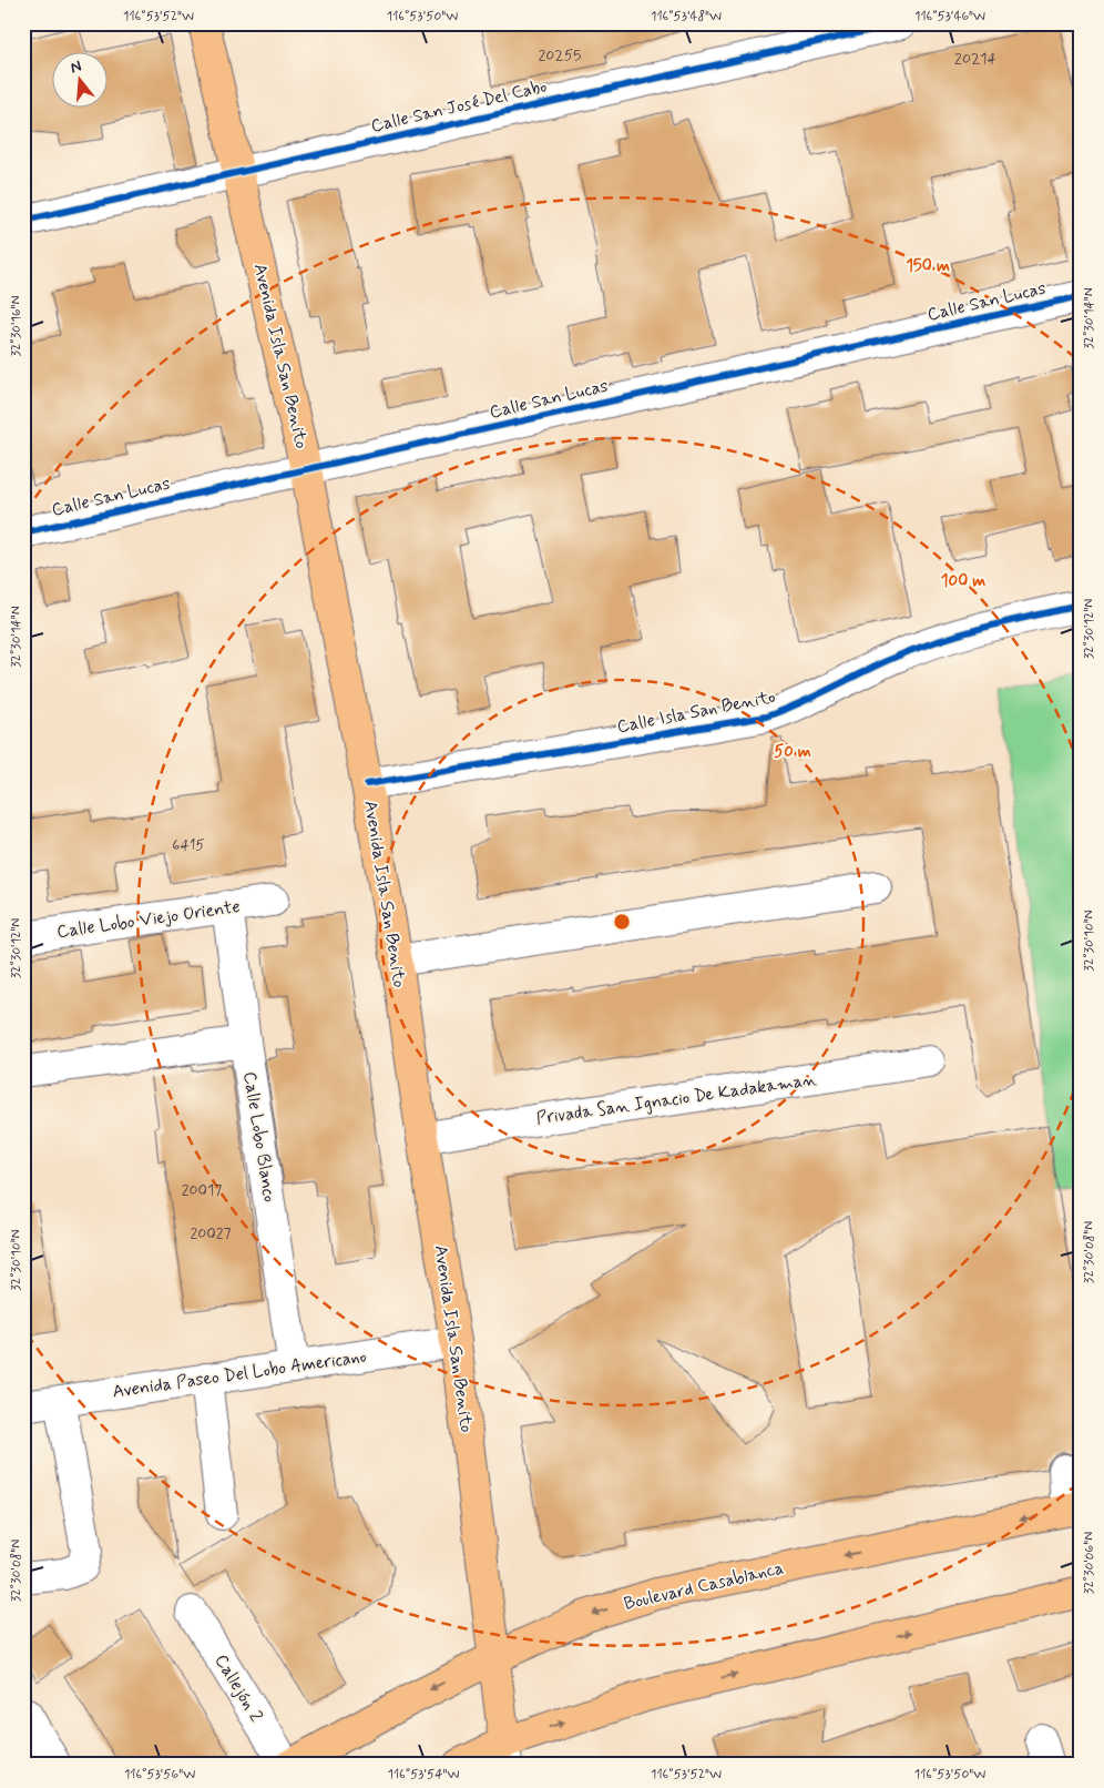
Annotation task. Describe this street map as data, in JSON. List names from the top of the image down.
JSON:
{
  "streets": {
    "main road": ["Avenida Isla San Benito", "Boulevard Casablanca"],
    "street": [
      "Calle San José Del Cabo",
      "Calle San Lucas",
      "Calle Isla San Benito",
      "Calle Lobo Viejo Oriente",
      "Privada San Ignacio De Kadakaman",
      "Calle Lobo Blanco",
      "Avenida Paseo Del Lobo Americano",
      "Callejón 2"
    ]
  },
  "crossings": [
    ["Calle San José Del Cabo", "Avenida Isla San Benito"],
    ["Calle San Lucas", "Avenida Isla San Benito"],
    ["Avenida Isla San Benito", "Calle Isla San Benito"],
    ["Avenida Isla San Benito", "Privada San Ignacio De Kadakaman"],
    ["Avenida Isla San Benito", "Avenida Paseo Del Lobo Americano"],
    ["Avenida Isla San Benito", "Boulevard Casablanca"],
    ["Calle Lobo Viejo Oriente", "Calle Lobo Blanco"],
    ["Calle Lobo Blanco", "Avenida Paseo Del Lobo Americano"]
  ],
  "house_numbers": [
    "20255",
    "20214",
    "6415",
    "20017",
    "20027"
  ],
  "north": "top",
  "coordinates": [
    "116°53'52\"W",
    "116°53'50\"W",
    "116°53'48\"W",
    "116°53'46\"W",
    "32°30'14\"N",
    "32°30'16\"N",
    "32°30'12\"N",
    "32°30'10\"N",
    "32°30'08\"N",
    "32°30'06\"N",
    "116°53'56\"W",
    "116°53'54\"W"
  ],
  "rings": ["150 m", "100 m", "50 m"]
}
